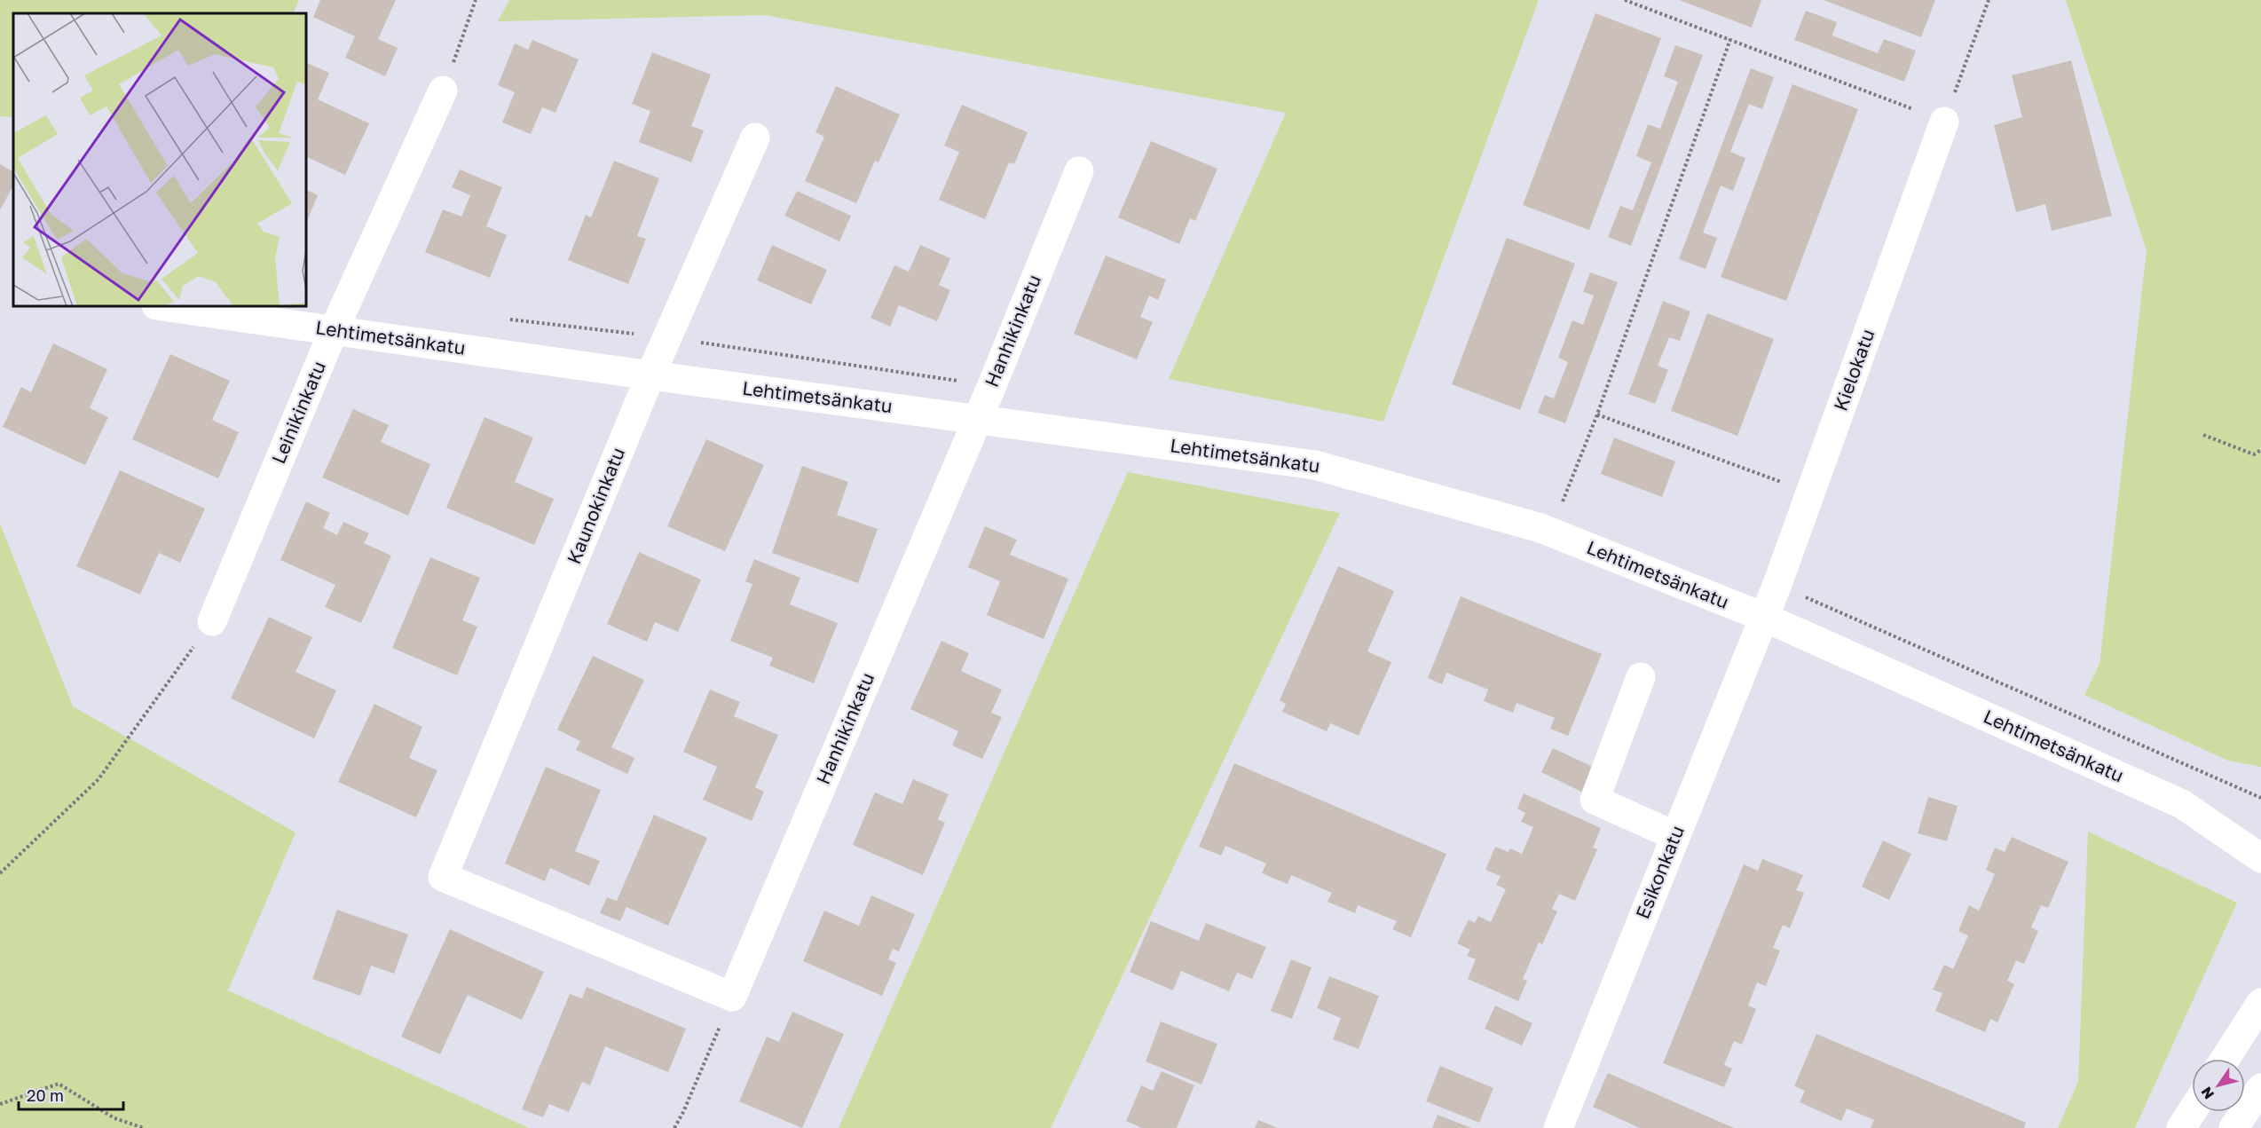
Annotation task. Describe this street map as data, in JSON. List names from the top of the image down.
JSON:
{
  "streets": {
    "street": [
      "Hanhikinkatu",
      "Lehtimetsänkatu",
      "Kielokatu",
      "Leinikinkatu",
      "Kaunokinkatu",
      "Esikonkatu"
    ]
  },
  "crossings": [
    ["Hanhikinkatu", "Lehtimetsänkatu"],
    ["Hanhikinkatu", "Kaunokinkatu"],
    ["Lehtimetsänkatu", "Kielokatu"],
    ["Lehtimetsänkatu", "Leinikinkatu"],
    ["Lehtimetsänkatu", "Kaunokinkatu"],
    ["Lehtimetsänkatu", "Esikonkatu"],
    ["Kielokatu", "Esikonkatu"]
  ],
  "scale_bar": "20 m",
  "north": "bottom left"
}
